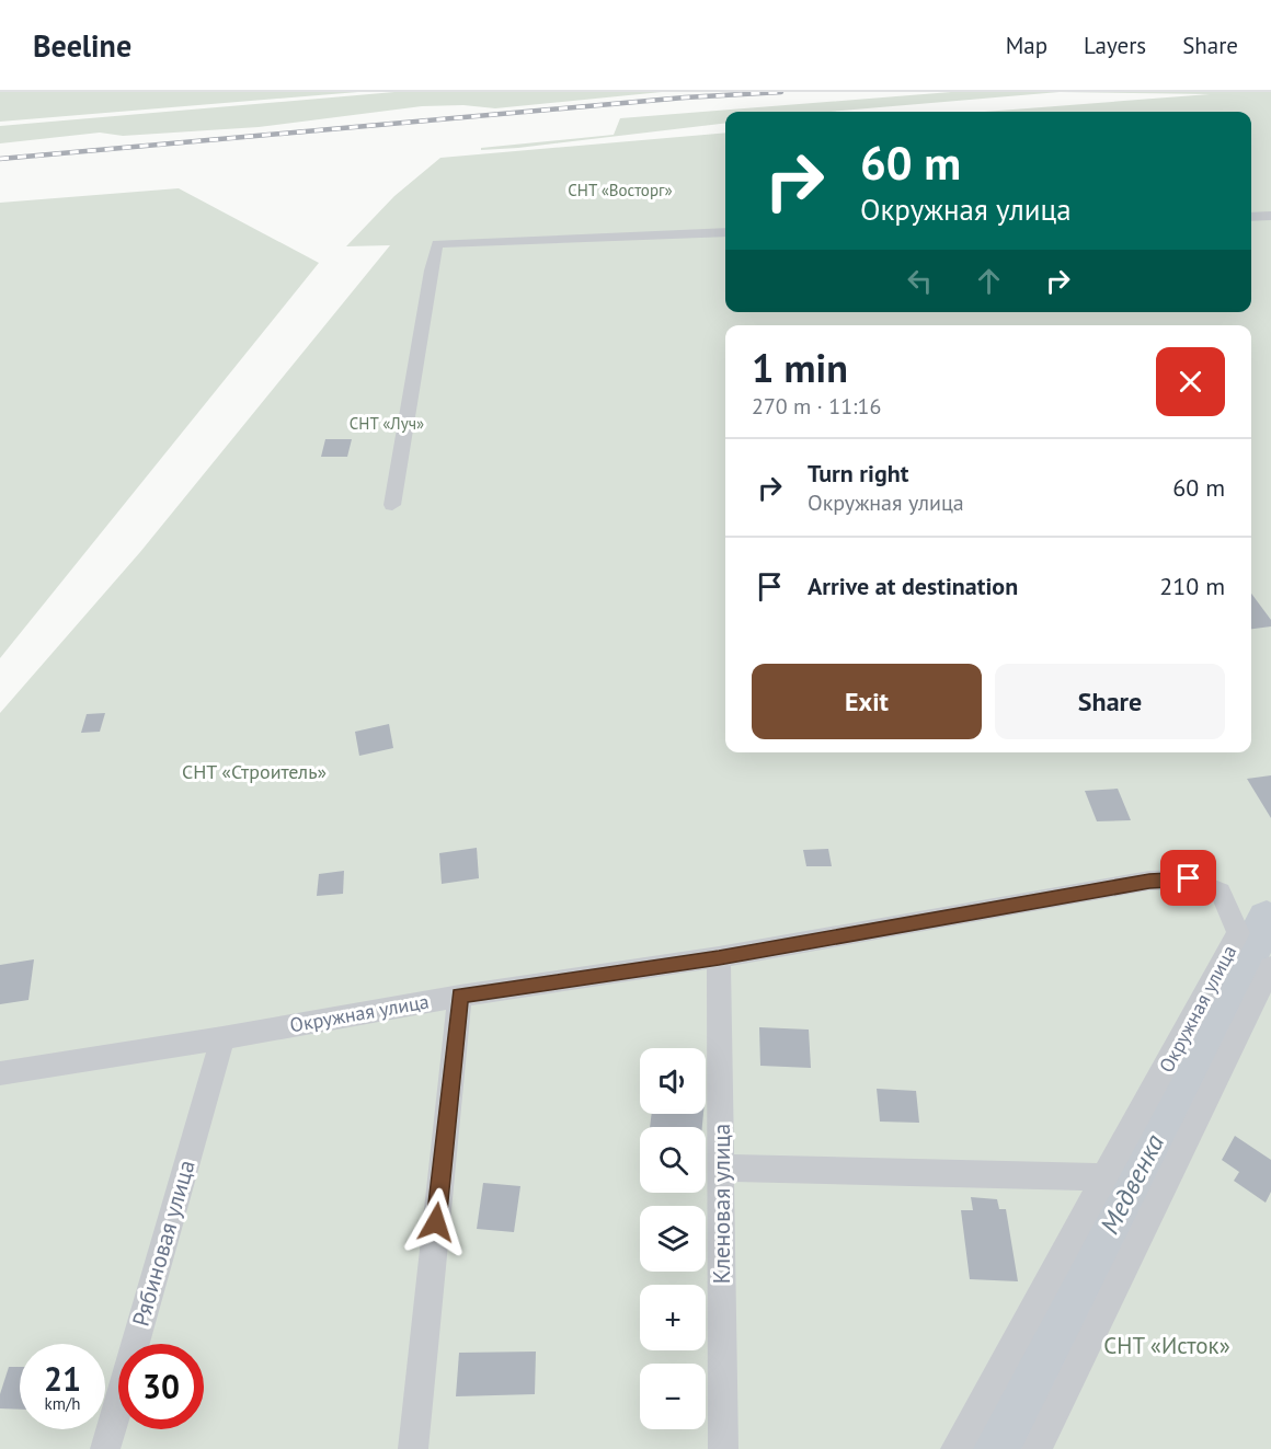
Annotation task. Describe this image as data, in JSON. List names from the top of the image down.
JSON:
{
  "streets": {
    "street": ["Окружная улица", "Кленовая улица", "Рябиновая улица"]
  },
  "crossings": [
    ["Окружная улица", "Кленовая улица"],
    ["Окружная улица", "Рябиновая улица"]
  ],
  "water": ["Медвенка"],
  "parks": [
    "СНТ «Восторг»",
    "СНТ «Луч»",
    "СНТ «Строитель»",
    "СНТ «Исток»"
  ],
  "page": {
    "header": "Beeline",
    "nav": ["Map", "Layers", "Share"],
    "turn": ["60 m", "Окружная улица"],
    "heading": ["1 min", "270 m · 11:16"],
    "list": [
      {
        "name": "Turn right",
        "note": "Окружная улица",
        "value": "60 m"
      },
      {
        "name": "Arrive at destination",
        "value": "210 m"
      }
    ],
    "buttons": ["Exit", "Share"],
    "map_buttons": ["+", "−"],
    "speed": "21 km/h",
    "limit": "30"
  }
}
